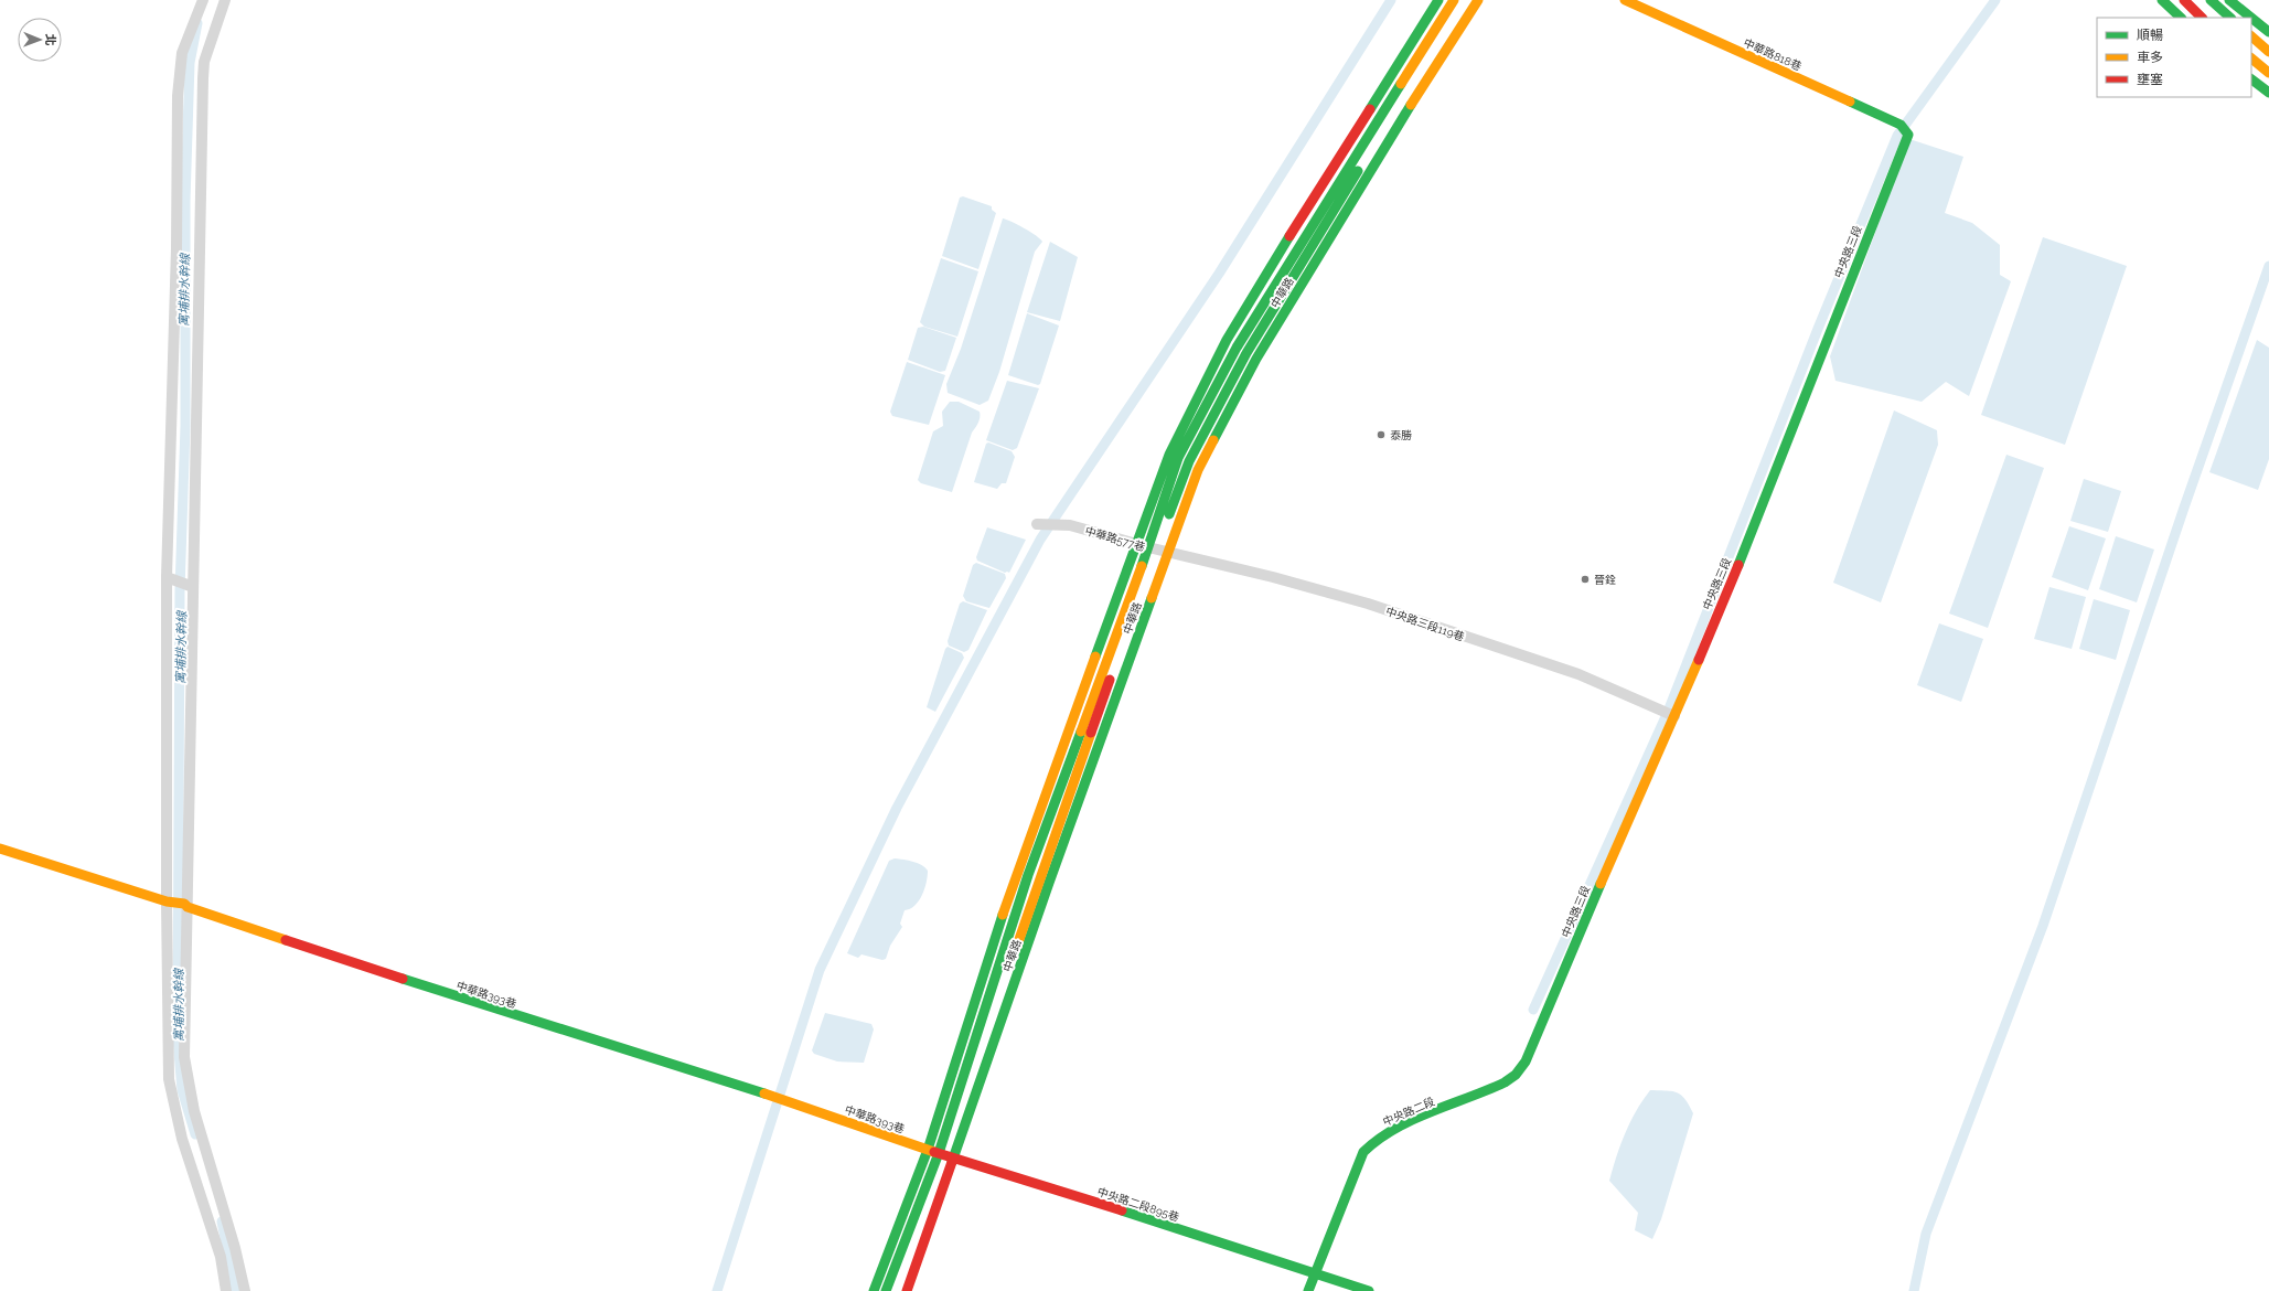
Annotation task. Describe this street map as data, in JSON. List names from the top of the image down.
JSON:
{
  "streets": {
    "main road": [
      "中華路818巷",
      "中央路三段",
      "中華路",
      "中華路393巷",
      "中央路二段",
      "中央路二段895巷"
    ],
    "street": ["中華路577巷", "中央路三段119巷"]
  },
  "crossings": [
    ["中華路818巷", "中央路三段"],
    ["中央路三段", "中央路三段119巷"],
    ["中央路三段", "中央路二段"],
    ["中華路", "中華路577巷"],
    ["中華路", "中央路三段119巷"],
    ["中華路", "中華路393巷"],
    ["中華路", "中央路二段895巷"],
    ["中華路577巷", "中央路三段119巷"],
    ["中華路393巷", "中央路二段895巷"],
    ["中央路二段", "中央路二段895巷"]
  ],
  "water": ["寓埔排水幹線"],
  "places": ["泰勝", "晉銓"],
  "legend": ["順暢", "車多", "壅塞"],
  "north": "right"
}
